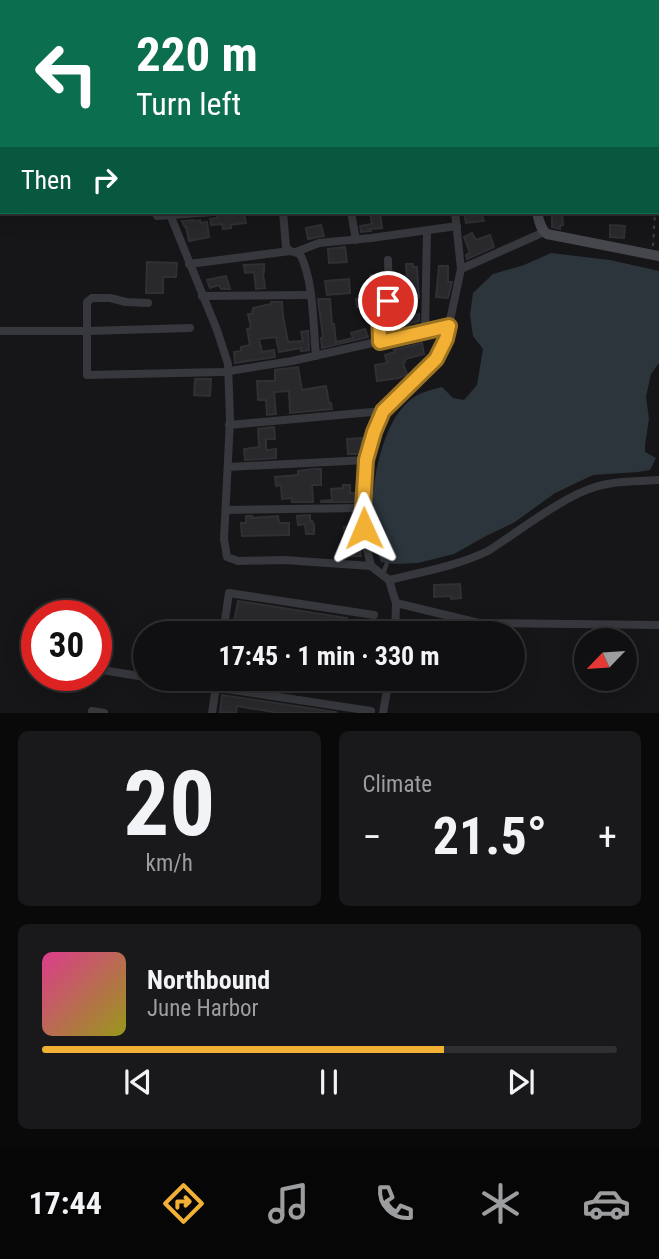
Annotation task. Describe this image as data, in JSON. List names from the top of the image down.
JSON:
{
  "north": "bottom left",
  "page": {
    "turn": ["220 m", "Turn left"],
    "then": "Then",
    "limit": "30",
    "trip": "17:45 · 1 min · 330 m",
    "tile": [
      ["20", "km/h"],
      "Climate"
    ],
    "heat": ["−", "21.5°", "+"],
    "song": ["Northbound", "June Harbor"],
    "tabs": "17:44"
  }
}
